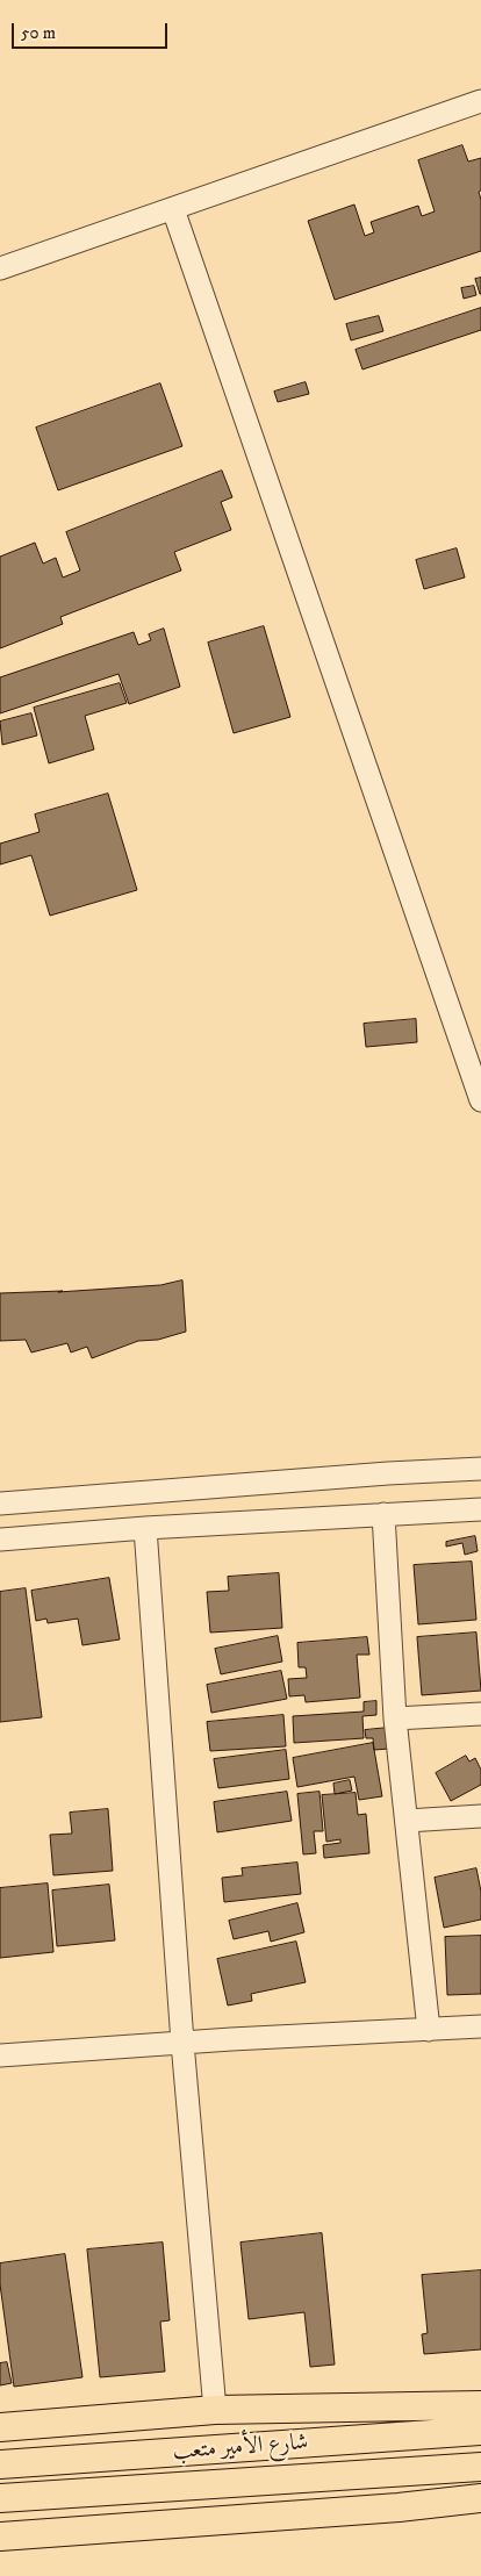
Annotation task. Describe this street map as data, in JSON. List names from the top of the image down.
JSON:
{
  "streets": {
    "main road": ["شارع الأمير متعب"]
  },
  "scale_bar": "50 m"
}
